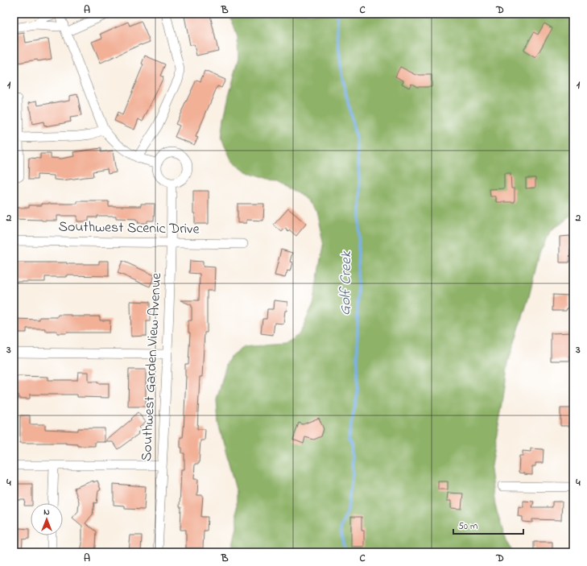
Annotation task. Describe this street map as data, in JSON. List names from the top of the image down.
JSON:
{
  "streets": {
    "street": ["Southwest Scenic Drive", "Southwest Garden View Avenue"]
  },
  "crossings": [
    ["Southwest Scenic Drive", "Southwest Garden View Avenue"]
  ],
  "water": ["Golf Creek"],
  "scale_bar": "50 m",
  "north": "top",
  "grid": {
    "columns": [
      "A",
      "B",
      "C",
      "D"
    ],
    "rows": [
      "1",
      "2",
      "3",
      "4"
    ]
  }
}
